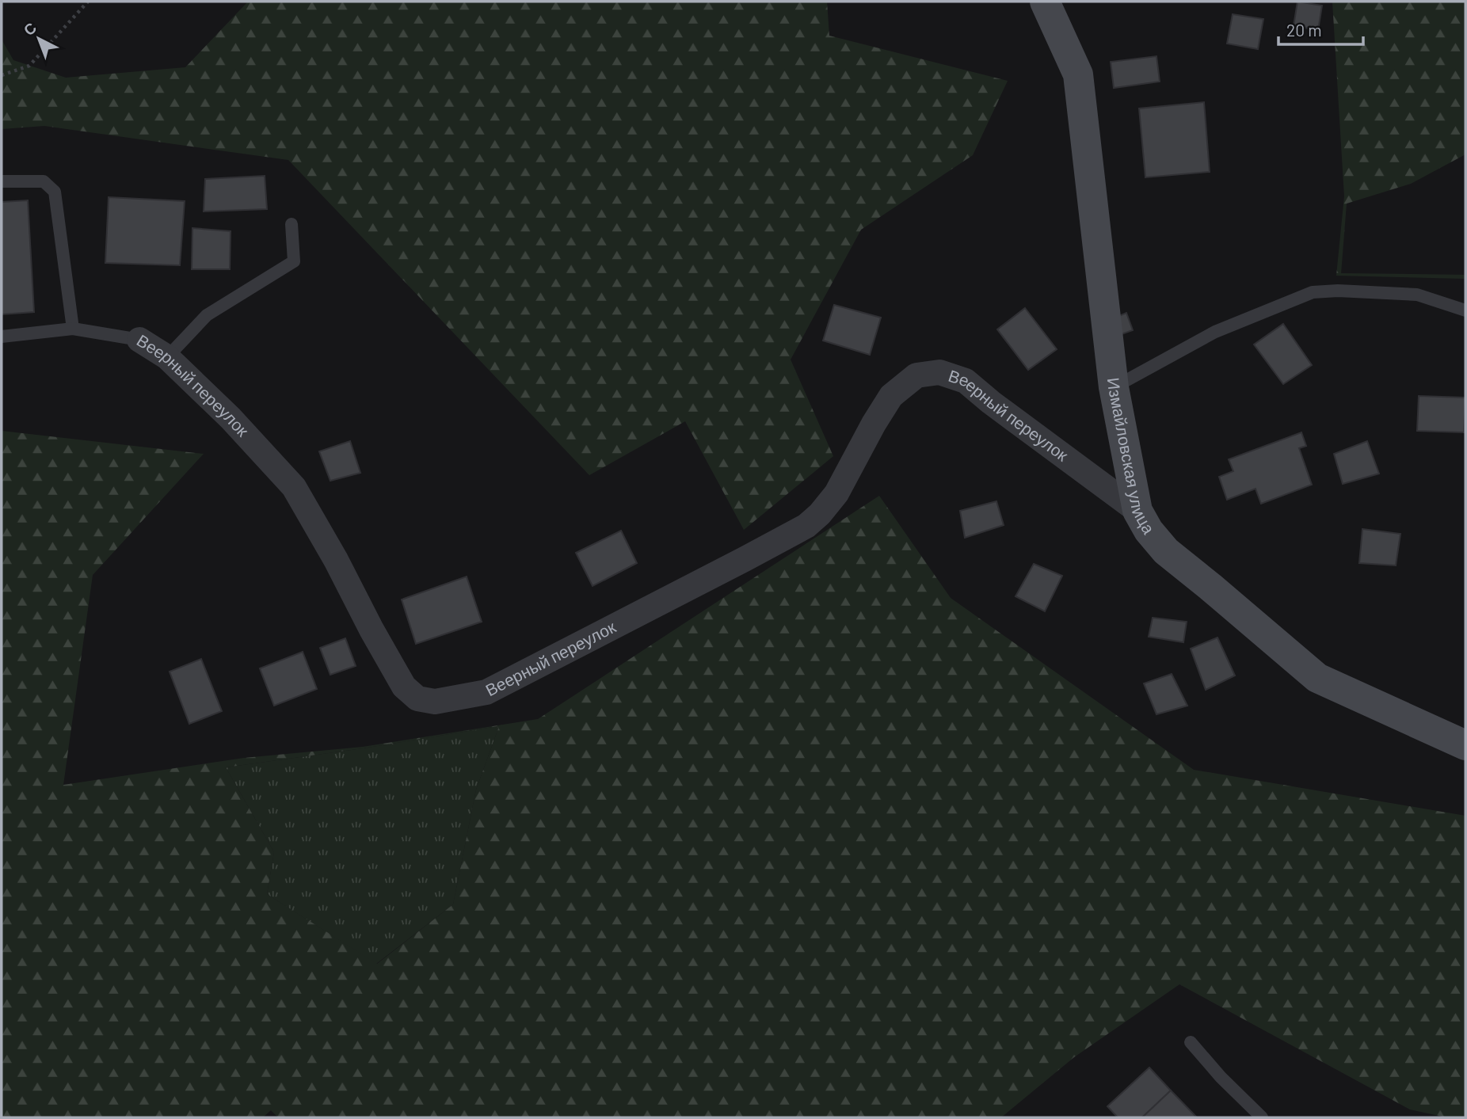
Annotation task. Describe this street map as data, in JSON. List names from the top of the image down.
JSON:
{
  "streets": {
    "street": ["Веерный переулок", "Измайловская улица"]
  },
  "crossings": [
    ["Веерный переулок", "Измайловская улица"]
  ],
  "scale_bar": "20 m",
  "north": "top left"
}
